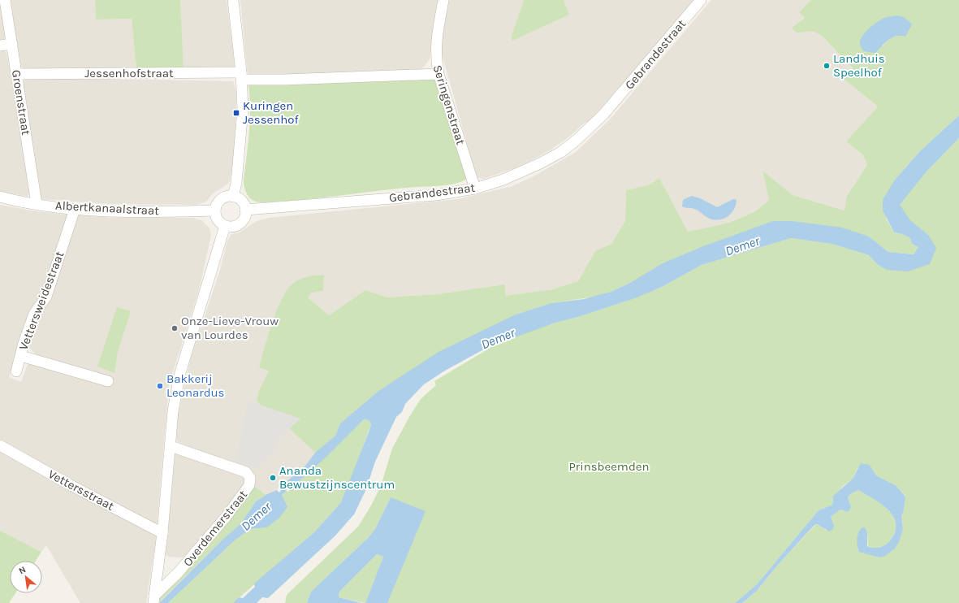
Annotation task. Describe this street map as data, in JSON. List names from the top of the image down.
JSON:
{
  "streets": {
    "street": [
      "Gebrandestraat",
      "Jessenhofstraat",
      "Groenstraat",
      "Seringenstraat",
      "Albertkanaalstraat",
      "Vettersweidestraat",
      "Vettersstraat",
      "Overdemerstraat"
    ]
  },
  "crossings": [
    ["Gebrandestraat", "Seringenstraat"],
    ["Gebrandestraat", "Albertkanaalstraat"],
    ["Gebrandestraat", "Overdemerstraat"],
    ["Jessenhofstraat", "Groenstraat"],
    ["Jessenhofstraat", "Seringenstraat"],
    ["Groenstraat", "Albertkanaalstraat"],
    ["Albertkanaalstraat", "Vettersweidestraat"],
    ["Albertkanaalstraat", "Overdemerstraat"],
    ["Vettersstraat", "Overdemerstraat"]
  ],
  "water": ["Demer"],
  "parks": ["Prinsbeemden"],
  "places": {
    "other": [
      "Landhuis Speelhof",
      "Onze-Lieve-Vrouw van Lourdes",
      "Bakkerij Leonardus",
      "Ananda Bewustzijnscentrum"
    ],
    "transit": ["Kuringen Jessenhof"]
  },
  "north": "top left"
}
